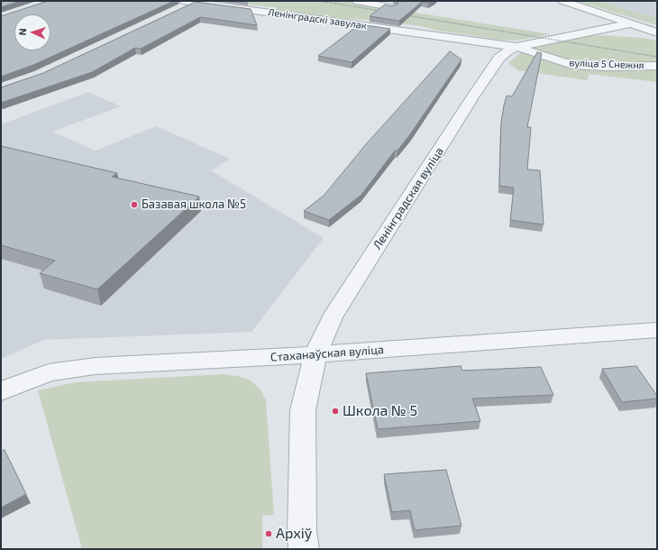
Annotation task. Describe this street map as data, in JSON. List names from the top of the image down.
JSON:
{
  "streets": {
    "street": [
      "Ленінградскі завулак",
      "вуліца 5 Снежня",
      "Ленінградская вуліца",
      "Стаханаўская вуліца"
    ]
  },
  "crossings": [
    ["Ленінградскі завулак", "вуліца 5 Снежня"],
    ["Ленінградскі завулак", "Ленінградская вуліца"],
    ["вуліца 5 Снежня", "Ленінградская вуліца"],
    ["Ленінградская вуліца", "Стаханаўская вуліца"]
  ],
  "places": ["Базавая школа №5", "Школа № 5", "Архіў"],
  "north": "left"
}
